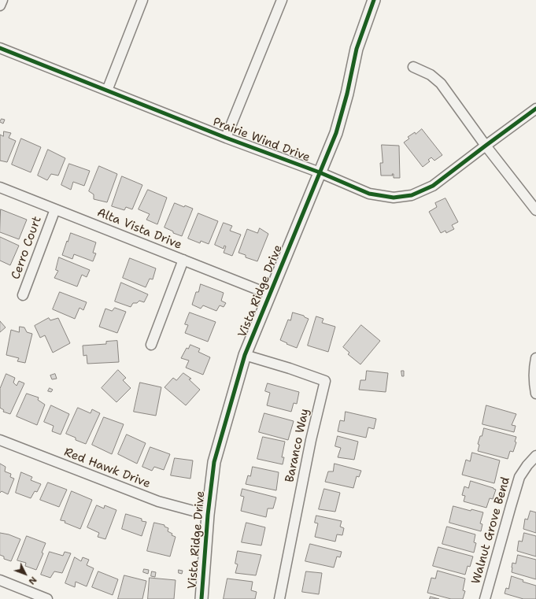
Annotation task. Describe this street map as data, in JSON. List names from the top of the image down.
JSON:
{
  "streets": {
    "street": [
      "Prairie Wind Drive",
      "Alta Vista Drive",
      "Cerro Court",
      "Vista Ridge Drive",
      "Baranco Way",
      "Red Hawk Drive",
      "Walnut Grove Bend"
    ]
  },
  "crossings": [
    ["Prairie Wind Drive", "Vista Ridge Drive"],
    ["Alta Vista Drive", "Cerro Court"],
    ["Alta Vista Drive", "Vista Ridge Drive"],
    ["Vista Ridge Drive", "Baranco Way"],
    ["Vista Ridge Drive", "Red Hawk Drive"]
  ],
  "north": "bottom right"
}
